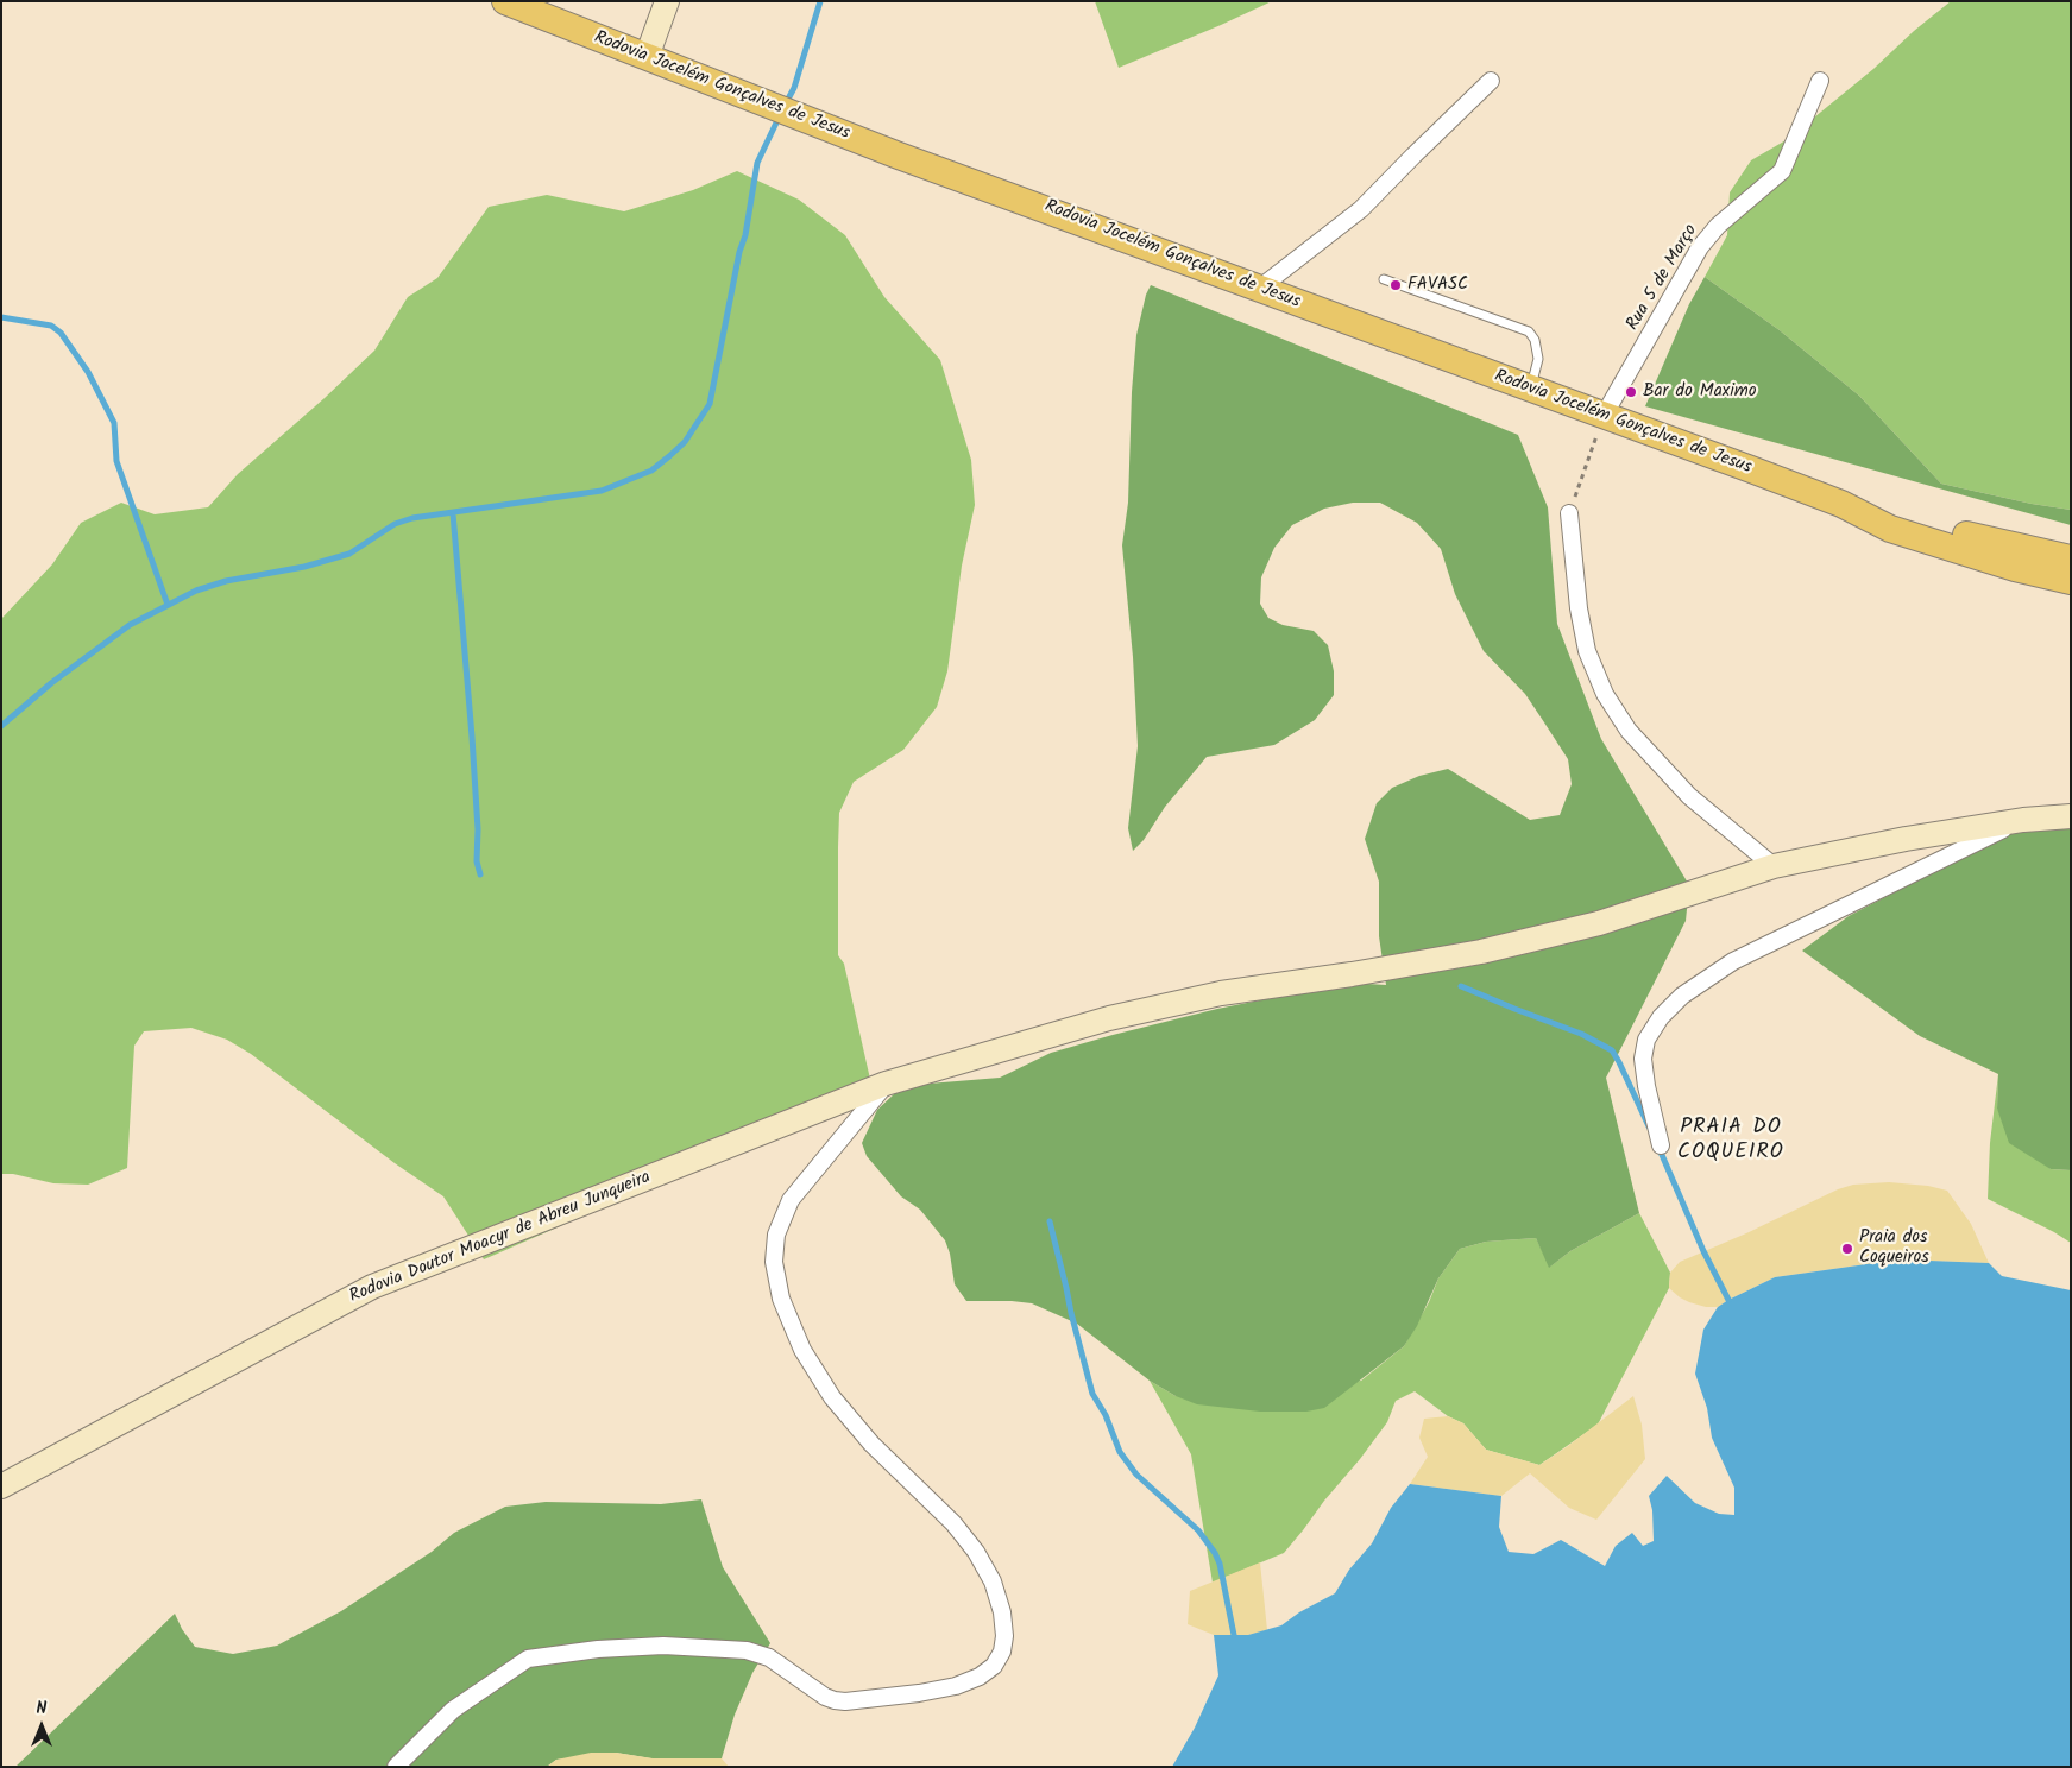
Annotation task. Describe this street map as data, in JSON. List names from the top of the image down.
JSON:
{
  "streets": {
    "main road": ["Rodovia Jocelém Gonçalves de Jesus"],
    "street": ["Rua 5 de Março", "Rodovia Doutor Moacyr de Abreu Junqueira"]
  },
  "crossings": [
    ["Rodovia Jocelém Gonçalves de Jesus", "Rua 5 de Março"]
  ],
  "districts": ["PRAIA DO COQUEIRO"],
  "places": ["FAVASC", "Bar do Maximo", "Praia dos Coqueiros"],
  "north": "top"
}
